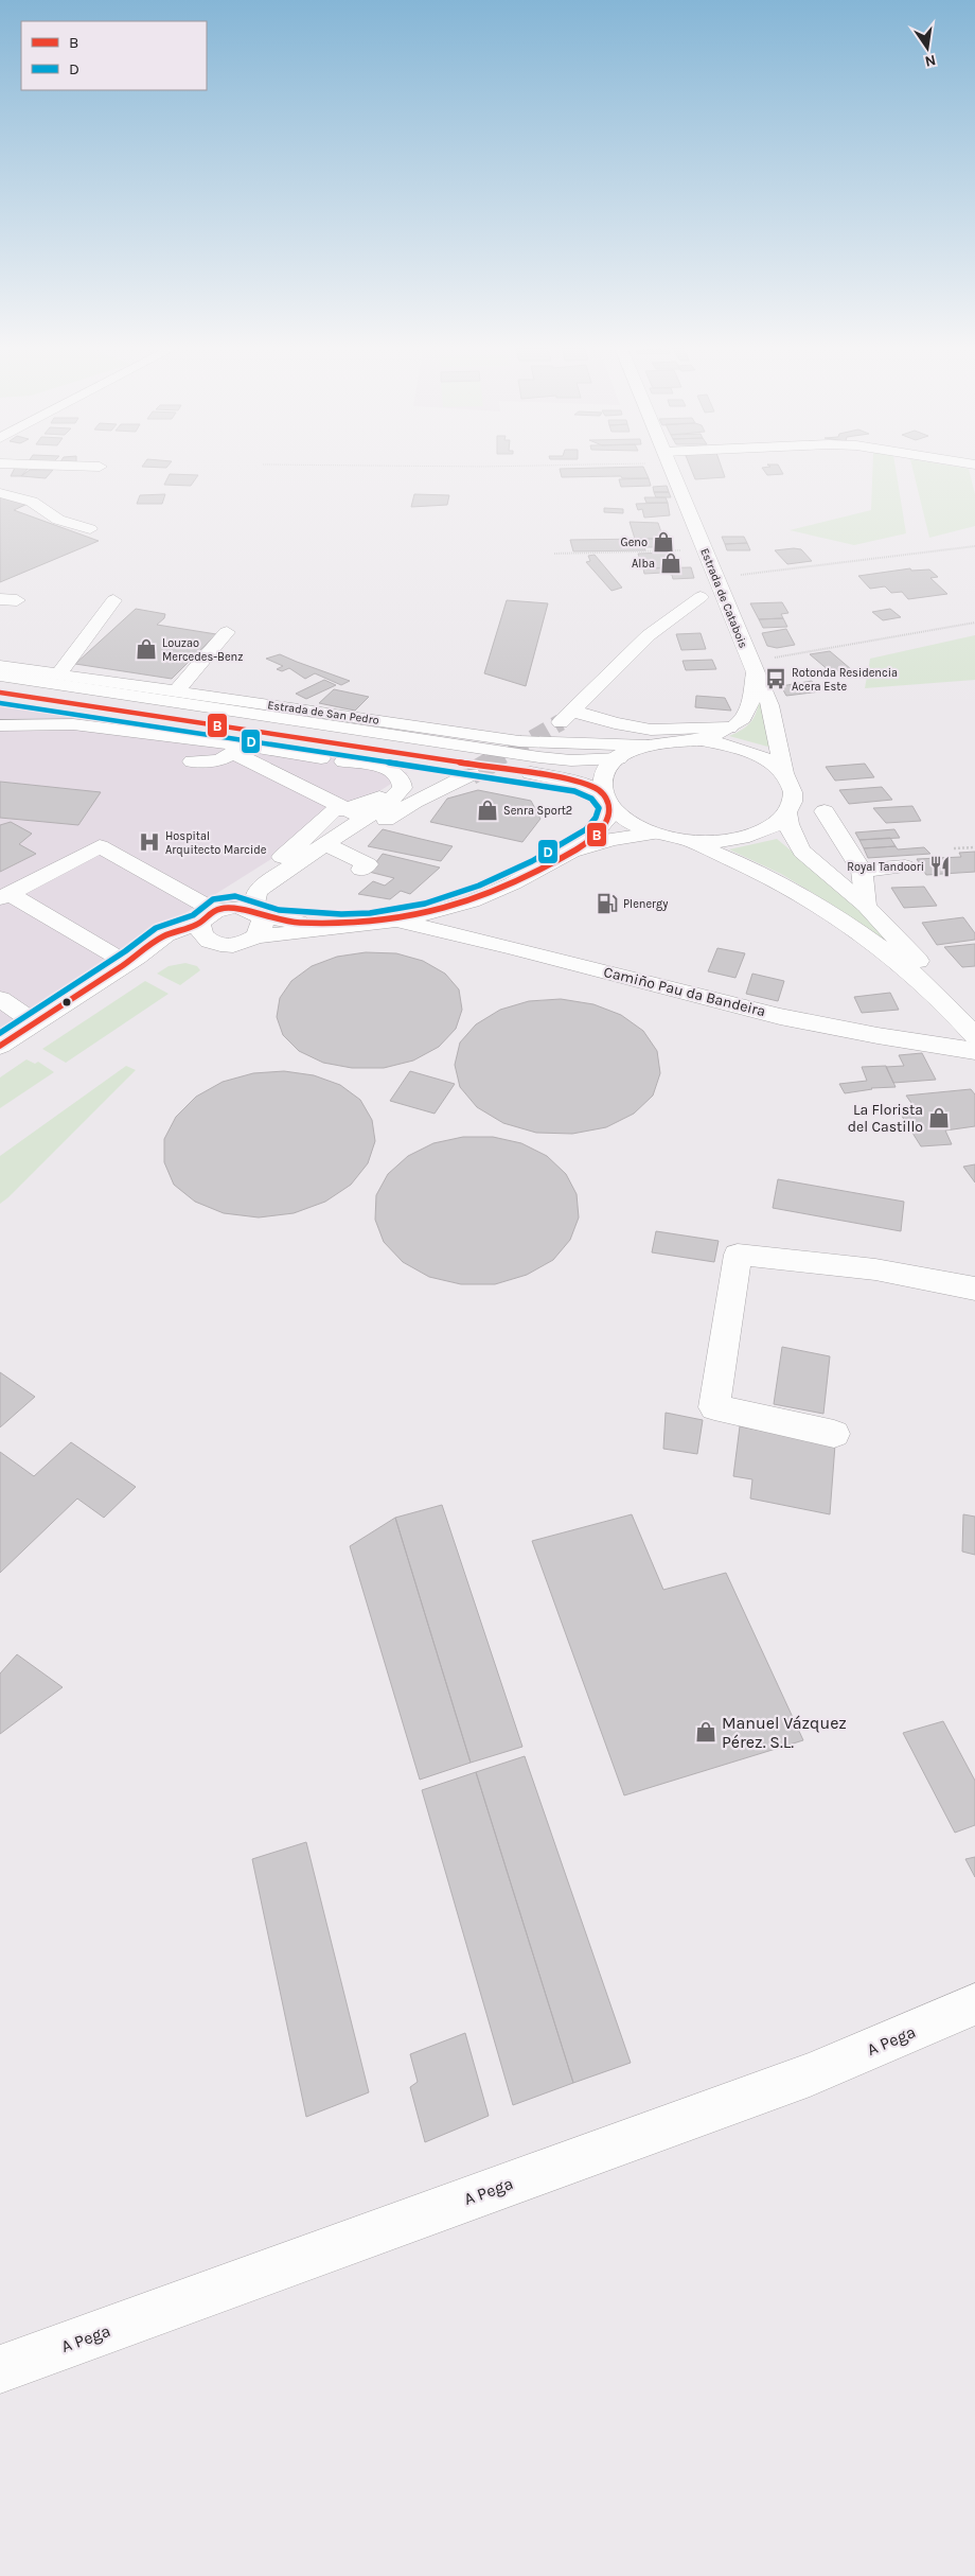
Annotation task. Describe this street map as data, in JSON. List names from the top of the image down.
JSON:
{
  "streets": {
    "main road": [
      "Estrada de Catabois",
      "Estrada de San Pedro",
      "Camiño Pau da Bandeira",
      "A Pega"
    ]
  },
  "crossings": [
    ["Estrada de Catabois", "Estrada de San Pedro"]
  ],
  "places": {
    "shop": [
      "Geno",
      "Alba",
      "Louzao Mercedes-Benz",
      "Senra Sport2",
      "La Florista del Castillo",
      "Manuel Vázquez Pérez. S.L."
    ],
    "bus stop": ["Rotonda Residencia Acera Este"],
    "hospital": ["Hospital Arquitecto Marcide"],
    "restaurant": ["Royal Tandoori"],
    "fuel station": ["Plenergy"]
  },
  "lines": ["transit line B", "transit line D"],
  "legend": ["B", "D"],
  "north": "bottom"
}
